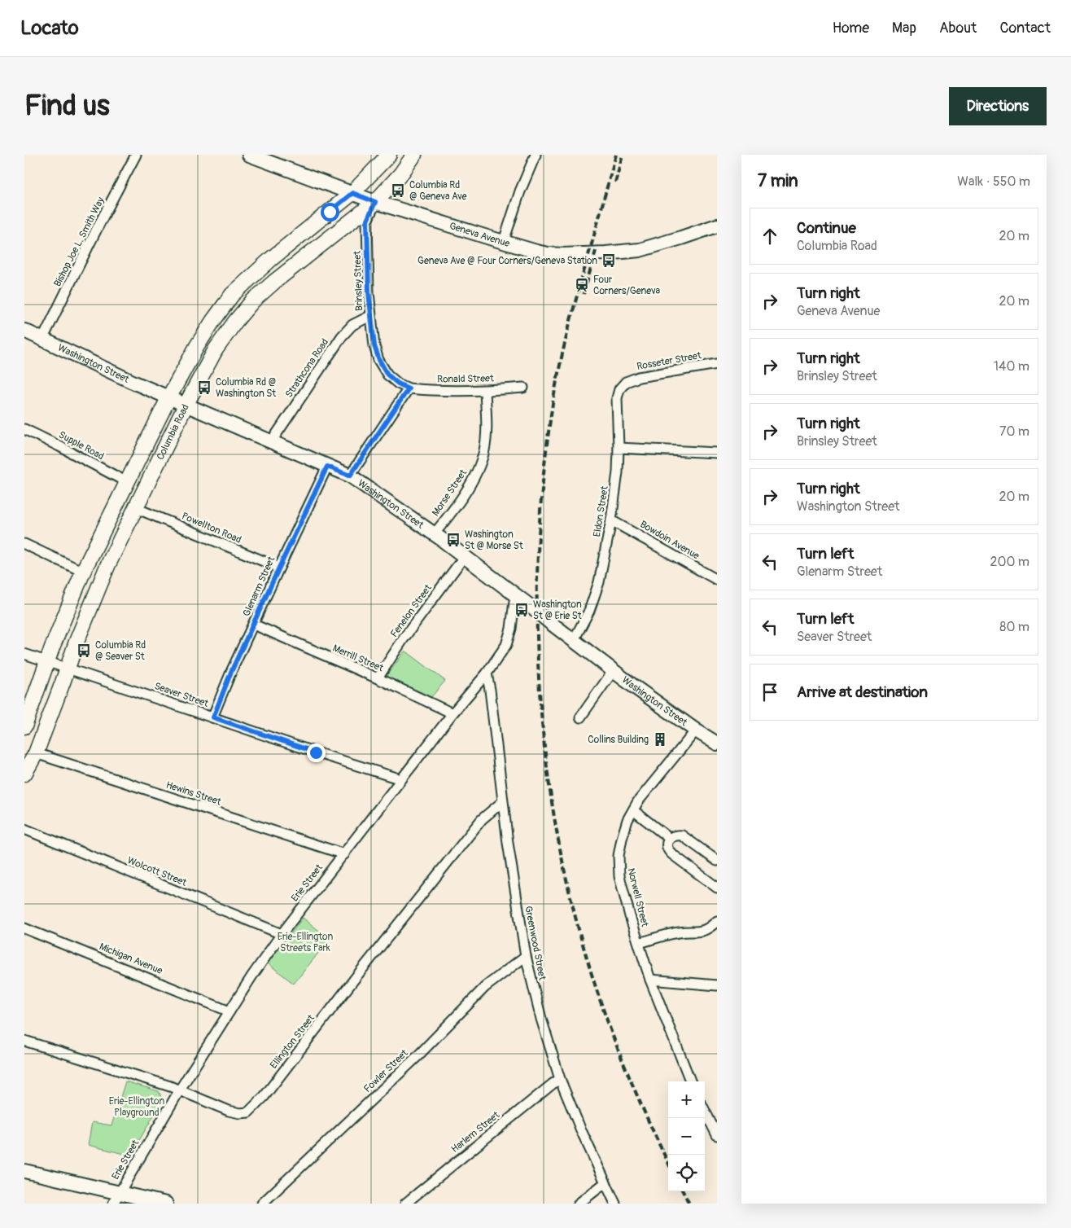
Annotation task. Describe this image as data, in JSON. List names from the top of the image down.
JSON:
{
  "streets": {
    "main road": ["Geneva Avenue", "Washington Street", "Columbia Road"],
    "street": [
      "Bishop Joe L. Smith Way",
      "Brinsley Street",
      "Rosseter Street",
      "Strathcona Road",
      "Ronald Street",
      "Supple Road",
      "Morse Street",
      "Eldon Street",
      "Powellton Road",
      "Bowdoin Avenue",
      "Glenarm Street",
      "Fenelon Street",
      "Merrill Street",
      "Seaver Street",
      "Hewins Street",
      "Wolcott Street",
      "Erie Street",
      "Norwell Street",
      "Greenwood Street",
      "Michigan Avenue",
      "Ellington Street",
      "Fowler Street",
      "Harlem Street"
    ]
  },
  "crossings": [
    ["Geneva Avenue", "Brinsley Street"],
    ["Geneva Avenue", "Columbia Road"],
    ["Bishop Joe L. Smith Way", "Washington Street"],
    ["Brinsley Street", "Strathcona Road"],
    ["Brinsley Street", "Ronald Street"],
    ["Brinsley Street", "Columbia Road"],
    ["Rosseter Street", "Eldon Street"],
    ["Washington Street", "Strathcona Road"],
    ["Washington Street", "Columbia Road"],
    ["Washington Street", "Morse Street"],
    ["Washington Street", "Eldon Street"],
    ["Washington Street", "Glenarm Street"],
    ["Washington Street", "Fenelon Street"],
    ["Washington Street", "Erie Street"],
    ["Washington Street", "Norwell Street"],
    ["Ronald Street", "Morse Street"],
    ["Columbia Road", "Supple Road"],
    ["Columbia Road", "Powellton Road"],
    ["Columbia Road", "Seaver Street"],
    ["Columbia Road", "Hewins Street"],
    ["Eldon Street", "Bowdoin Avenue"],
    ["Powellton Road", "Glenarm Street"],
    ["Glenarm Street", "Merrill Street"],
    ["Glenarm Street", "Seaver Street"],
    ["Fenelon Street", "Merrill Street"],
    ["Merrill Street", "Erie Street"],
    ["Seaver Street", "Erie Street"],
    ["Hewins Street", "Erie Street"],
    ["Wolcott Street", "Erie Street"],
    ["Erie Street", "Greenwood Street"],
    ["Erie Street", "Michigan Avenue"],
    ["Erie Street", "Ellington Street"],
    ["Greenwood Street", "Ellington Street"],
    ["Greenwood Street", "Fowler Street"],
    ["Greenwood Street", "Harlem Street"]
  ],
  "parks": ["Erie-Ellington Streets Park", "Erie-Ellington Playground"],
  "places": {
    "bus stop": [
      "Columbia Rd @ Geneva Ave",
      "Geneva Ave @ Four Corners/Geneva Station",
      "Columbia Rd @ Washington St",
      "Washington St @ Morse St",
      "Washington St @ Erie St",
      "Columbia Rd @ Seaver St"
    ],
    "station": ["Four Corners/Geneva"],
    "building": ["Collins Building"]
  },
  "page": {
    "header": "Locato",
    "nav": [
      "Home",
      "Map",
      "About",
      "Contact"
    ],
    "buttons": "Directions",
    "title": "Find us",
    "heading": ["7 min", "Walk · 550 m"],
    "list": [
      ["Continue", "Columbia Road", "20 m"],
      ["Turn right", "Geneva Avenue", "20 m"],
      ["Turn right", "Brinsley Street", "140 m"],
      ["Turn right", "Brinsley Street", "70 m"],
      ["Turn right", "Washington Street", "20 m"],
      ["Turn left", "Glenarm Street", "200 m"],
      ["Turn left", "Seaver Street", "80 m"],
      "Arrive at destination"
    ],
    "map_buttons": ["+", "−"]
  }
}
